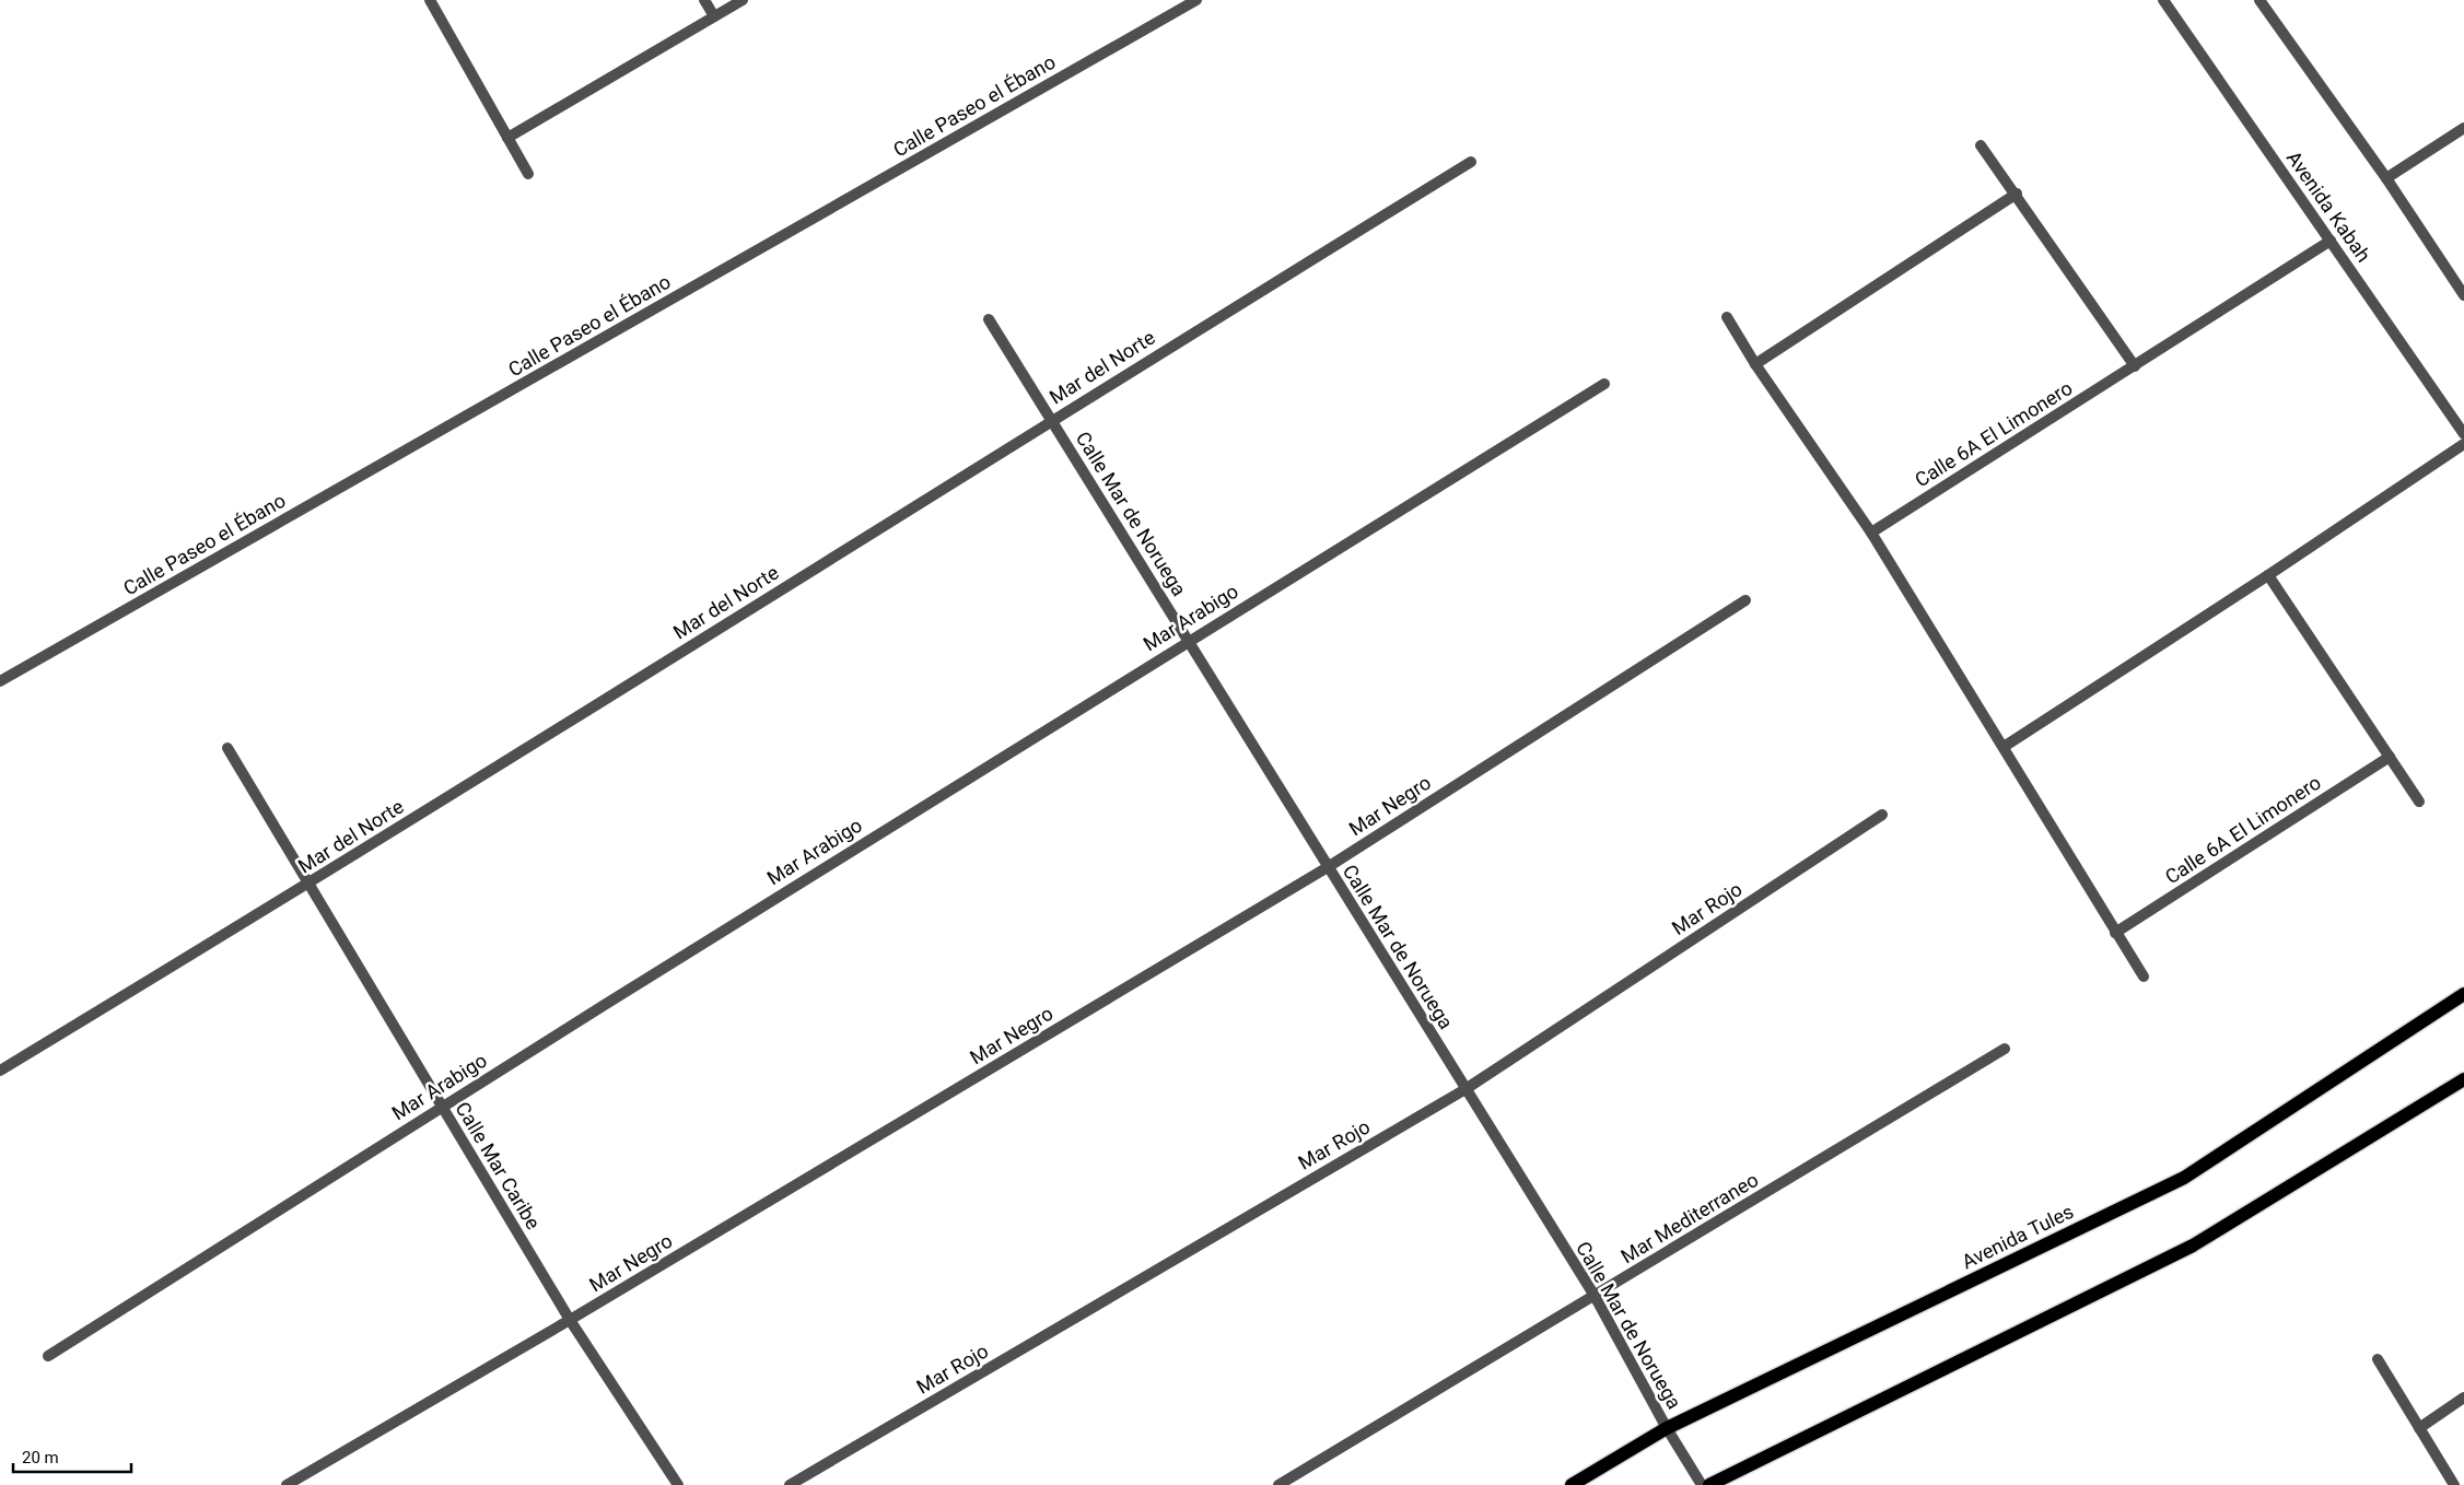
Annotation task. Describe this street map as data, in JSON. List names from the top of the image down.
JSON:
{
  "streets": {
    "main road": ["Avenida Tules"],
    "street": [
      "Calle Paseo el Ébano",
      "Avenida Kabah",
      "Mar del Norte",
      "Calle 6A El Limonero",
      "Calle Mar de Noruega",
      "Mar Arabigo",
      "Mar Negro",
      "Mar Rojo",
      "Calle Mar Caribe",
      "Mar Mediterraneo"
    ]
  },
  "crossings": [
    ["Avenida Kabah", "Calle 6A El Limonero"],
    ["Mar del Norte", "Calle Mar de Noruega"],
    ["Mar del Norte", "Calle Mar Caribe"],
    ["Calle Mar de Noruega", "Mar Arabigo"],
    ["Calle Mar de Noruega", "Mar Negro"],
    ["Calle Mar de Noruega", "Mar Rojo"],
    ["Calle Mar de Noruega", "Mar Mediterraneo"],
    ["Calle Mar de Noruega", "Avenida Tules"],
    ["Mar Arabigo", "Calle Mar Caribe"],
    ["Mar Negro", "Calle Mar Caribe"]
  ],
  "scale_bar": "20 m"
}
